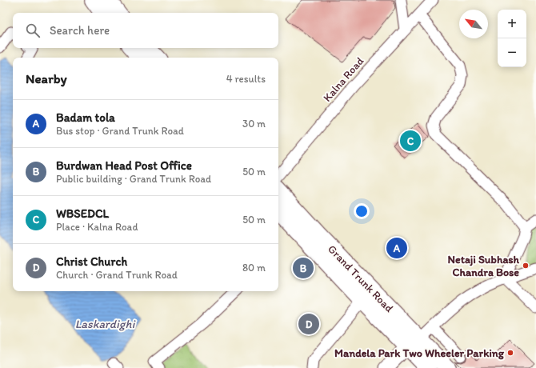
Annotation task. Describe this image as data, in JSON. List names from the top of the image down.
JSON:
{
  "streets": {
    "highway": ["Grand Trunk Road"],
    "street": ["Kalna Road"]
  },
  "water": ["Laskardighi"],
  "places": ["Netaji Subhash Chandra Bose", "Mandela Park Two Wheeler Parking"],
  "north": "top left",
  "page": {
    "map_buttons": ["+", "−"],
    "search": "Search here",
    "heading": ["Nearby", "4 results"],
    "list": [
      {
        "mark": "A",
        "name": "Badam tola",
        "note": "Bus stop · Grand Trunk Road",
        "value": "30 m"
      },
      {
        "mark": "B",
        "name": "Burdwan Head Post Office",
        "note": "Public building · Grand Trunk Road",
        "value": "50 m"
      },
      {
        "mark": "C",
        "name": "WBSEDCL",
        "note": "Place · Kalna Road",
        "value": "50 m"
      },
      {
        "mark": "D",
        "name": "Christ Church",
        "note": "Church · Grand Trunk Road",
        "value": "80 m"
      }
    ],
    "pins": [
      "C",
      "A",
      "B",
      "D"
    ]
  }
}
